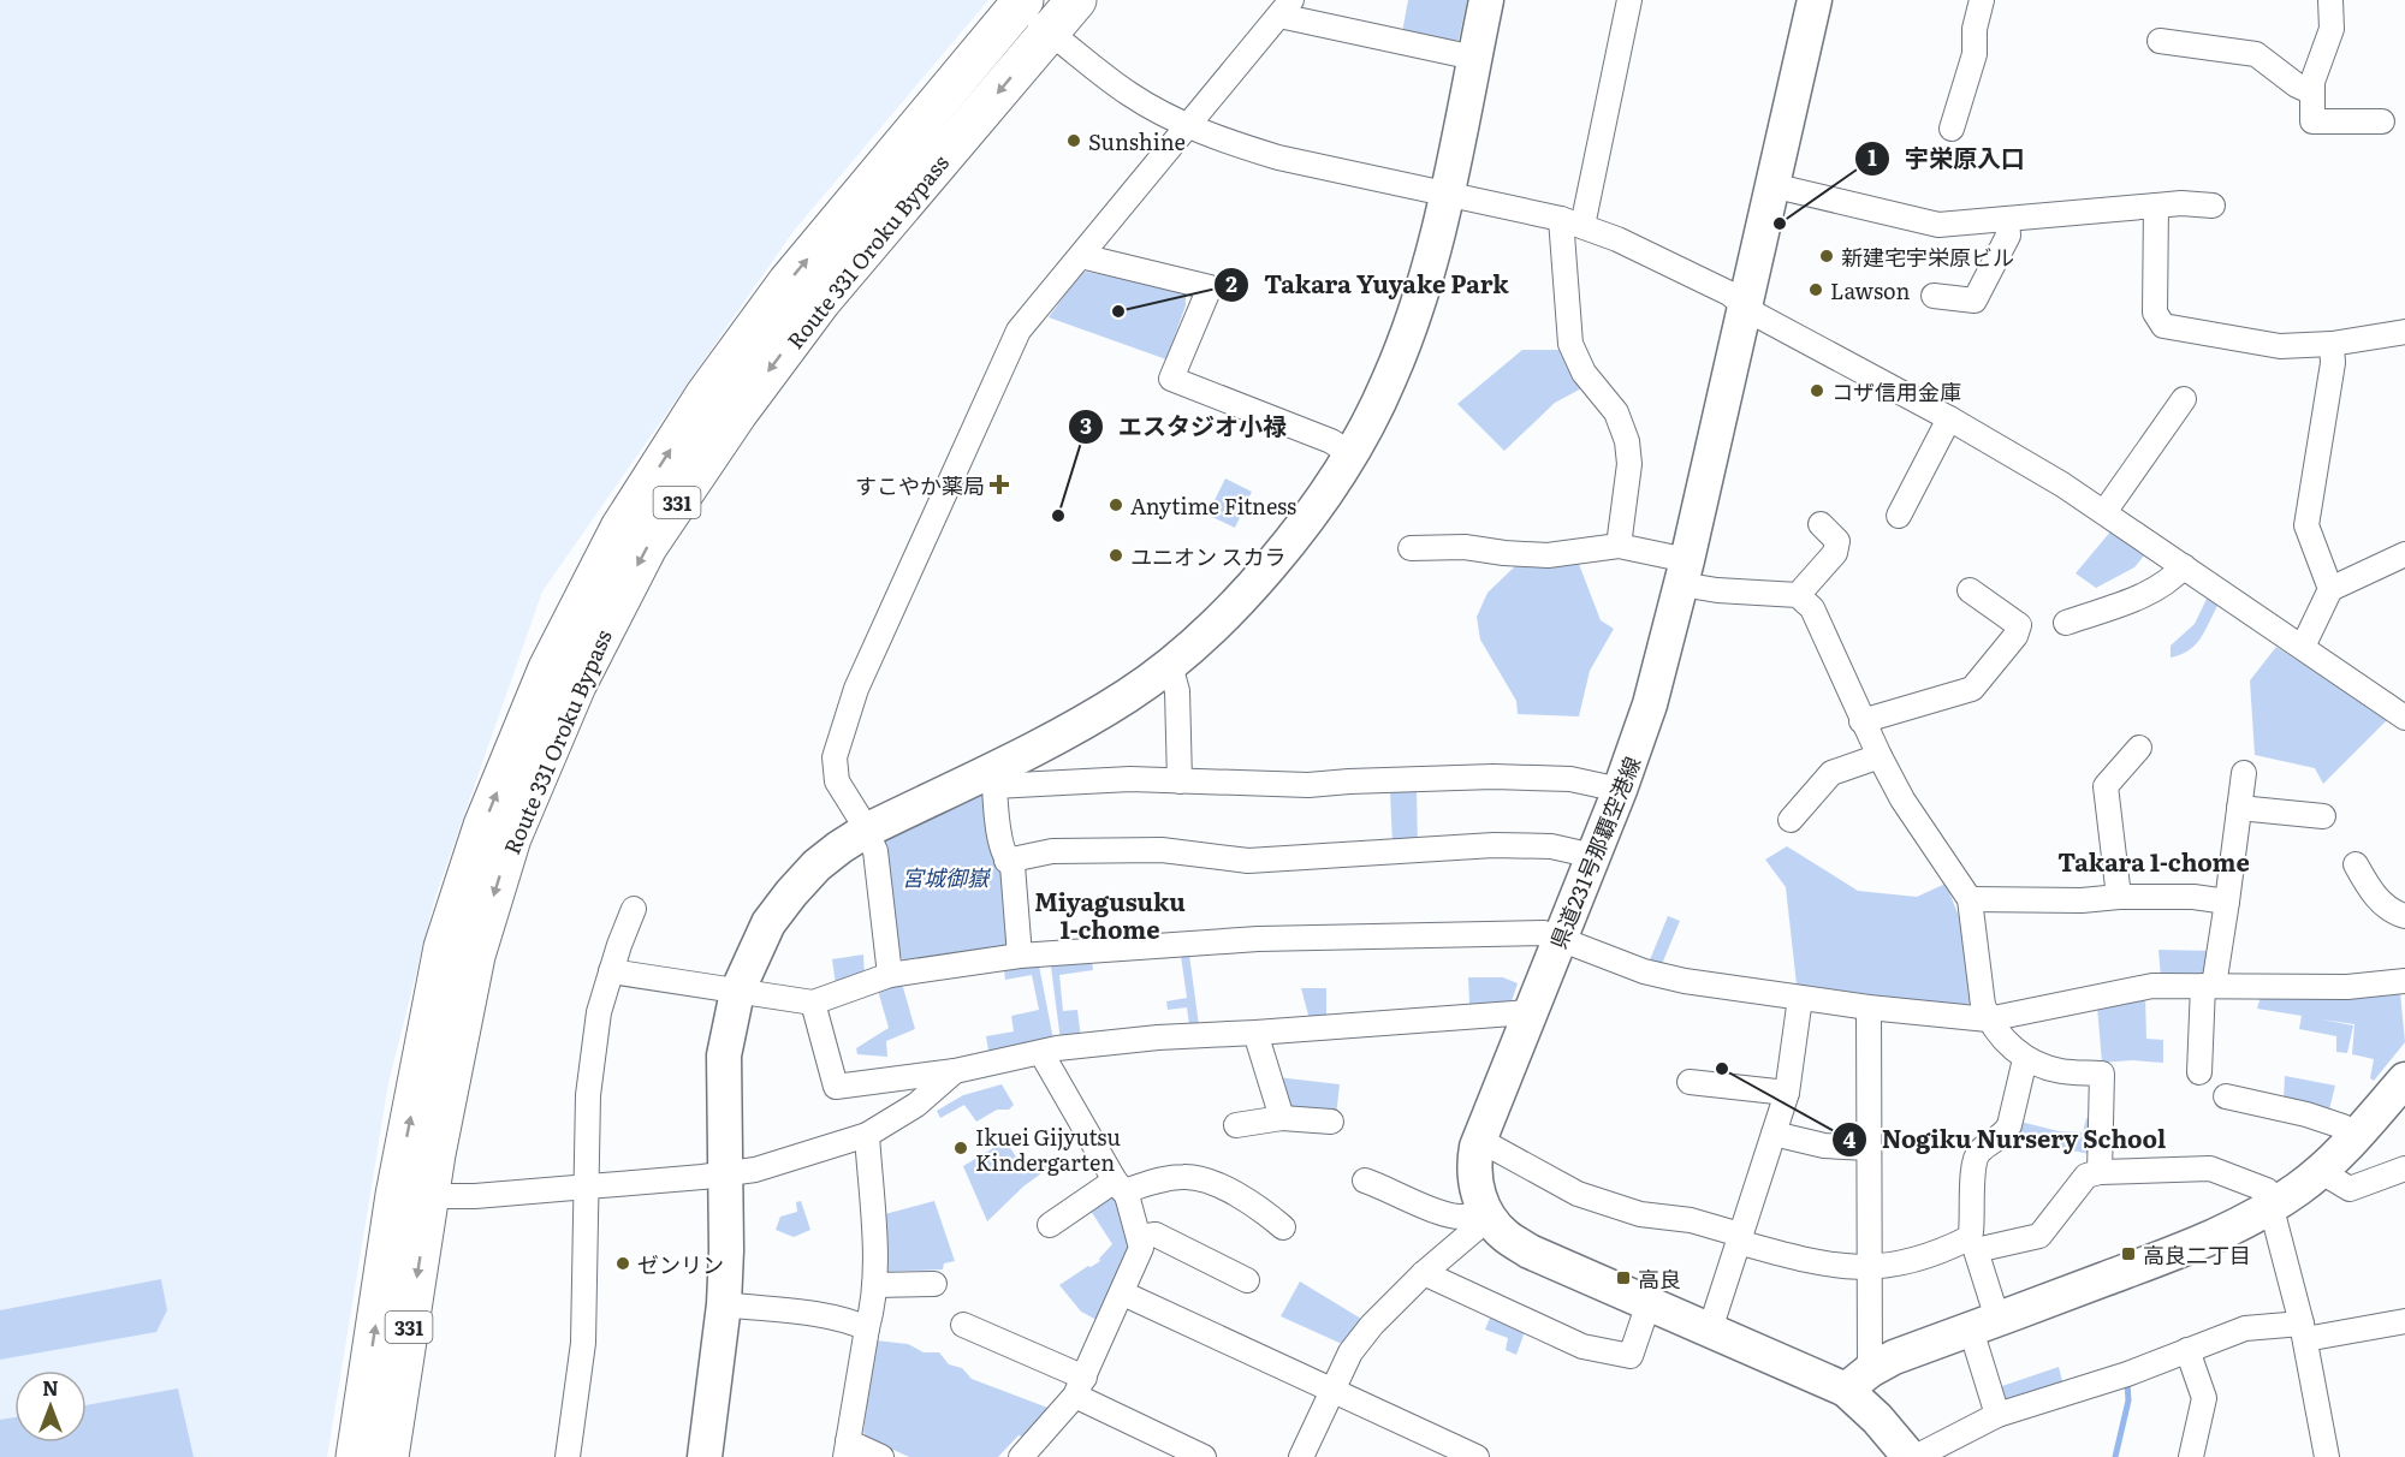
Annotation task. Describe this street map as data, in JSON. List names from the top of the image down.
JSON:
{
  "streets": {
    "highway": ["Route 331 Oroku Bypass", "331"],
    "street": ["県道231号那覇空港線"]
  },
  "districts": ["Takara 1-chome", "Miyagusuku 1-chome"],
  "parks": ["宮城御嶽"],
  "places": {
    "other": [
      "Sunshine",
      "宇栄原入口",
      "新建宅宇栄原ビル",
      "Lawson",
      "Takara Yuyake Park",
      "コザ信用金庫",
      "Anytime Fitness",
      "エスタジオ小禄",
      "ユニオン スカラ",
      "Nogiku Nursery School",
      "Ikuei Gijyutsu Kindergarten",
      "ゼンリン"
    ],
    "health": ["すこやか薬局"],
    "transit": ["高良二丁目", "高良"]
  },
  "north": "top"
}
